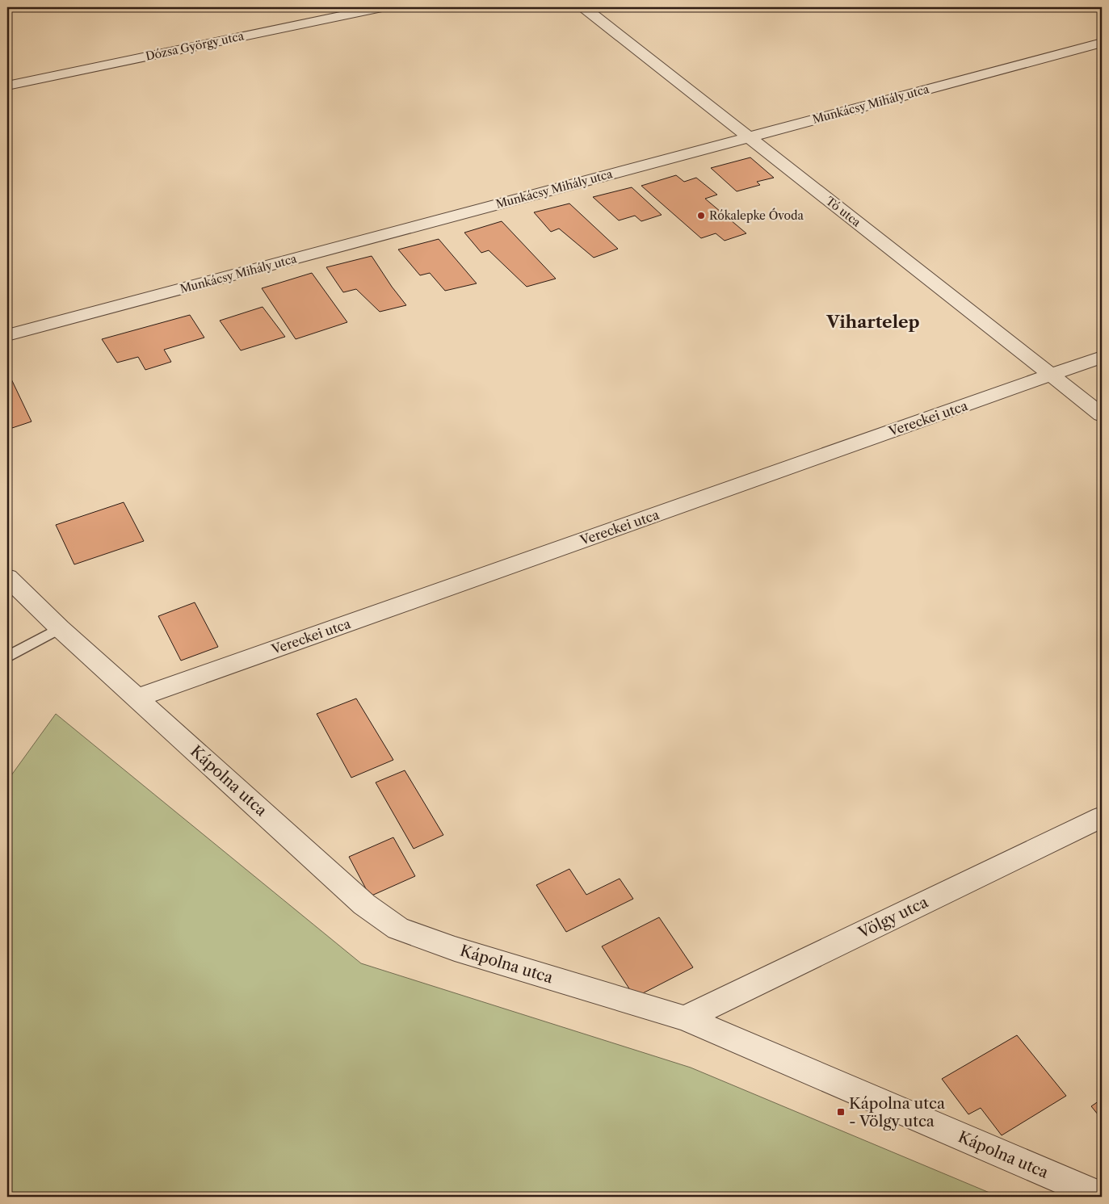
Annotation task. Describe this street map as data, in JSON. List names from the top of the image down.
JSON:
{
  "streets": {
    "street": [
      "Dózsa György utca",
      "Munkácsy Mihály utca",
      "Tó utca",
      "Vereckei utca",
      "Kápolna utca",
      "Völgy utca"
    ]
  },
  "crossings": [
    ["Munkácsy Mihály utca", "Tó utca"],
    ["Tó utca", "Vereckei utca"],
    ["Vereckei utca", "Kápolna utca"],
    ["Kápolna utca", "Völgy utca"]
  ],
  "districts": ["Vihartelep"],
  "places": {
    "other": ["Rókalepke Óvoda"],
    "transit": ["Kápolna utca - Völgy utca"]
  }
}
